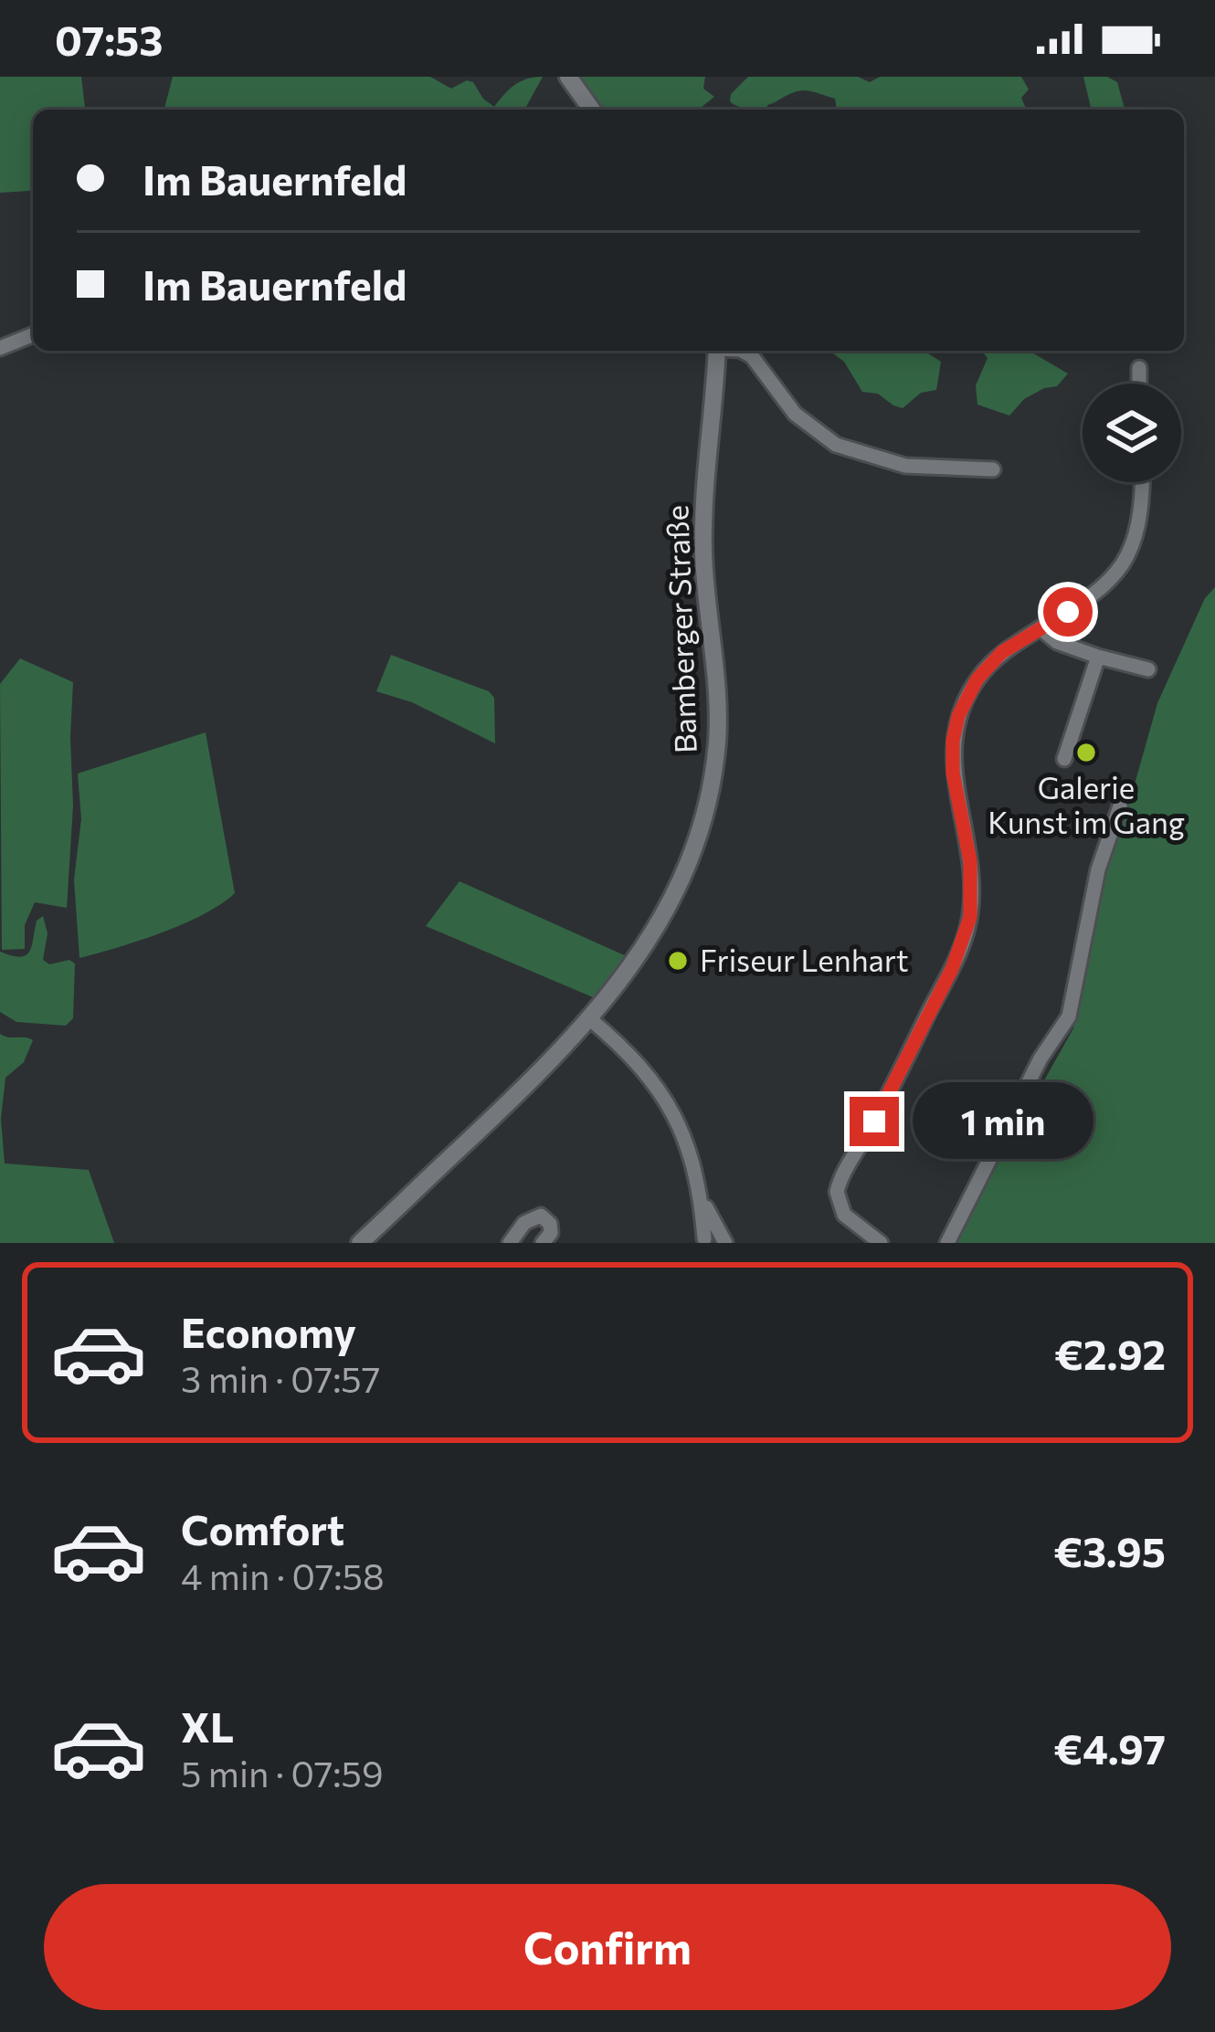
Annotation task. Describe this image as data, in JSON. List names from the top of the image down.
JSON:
{
  "streets": {
    "street": ["Bamberger Straße"]
  },
  "places": ["Galerie Kunst im Gang", "Friseur Lenhart"],
  "page": {
    "status": "07:53",
    "banner": ["Im Bauernfeld", "Im Bauernfeld"],
    "bubble": "1 min",
    "list": [
      {
        "name": "Economy",
        "note": "3 min · 07:57",
        "value": "€2.92"
      },
      {
        "name": "Comfort",
        "note": "4 min · 07:58",
        "value": "€3.95"
      },
      {
        "name": "XL",
        "note": "5 min · 07:59",
        "value": "€4.97"
      }
    ],
    "buttons": "Confirm"
  }
}
